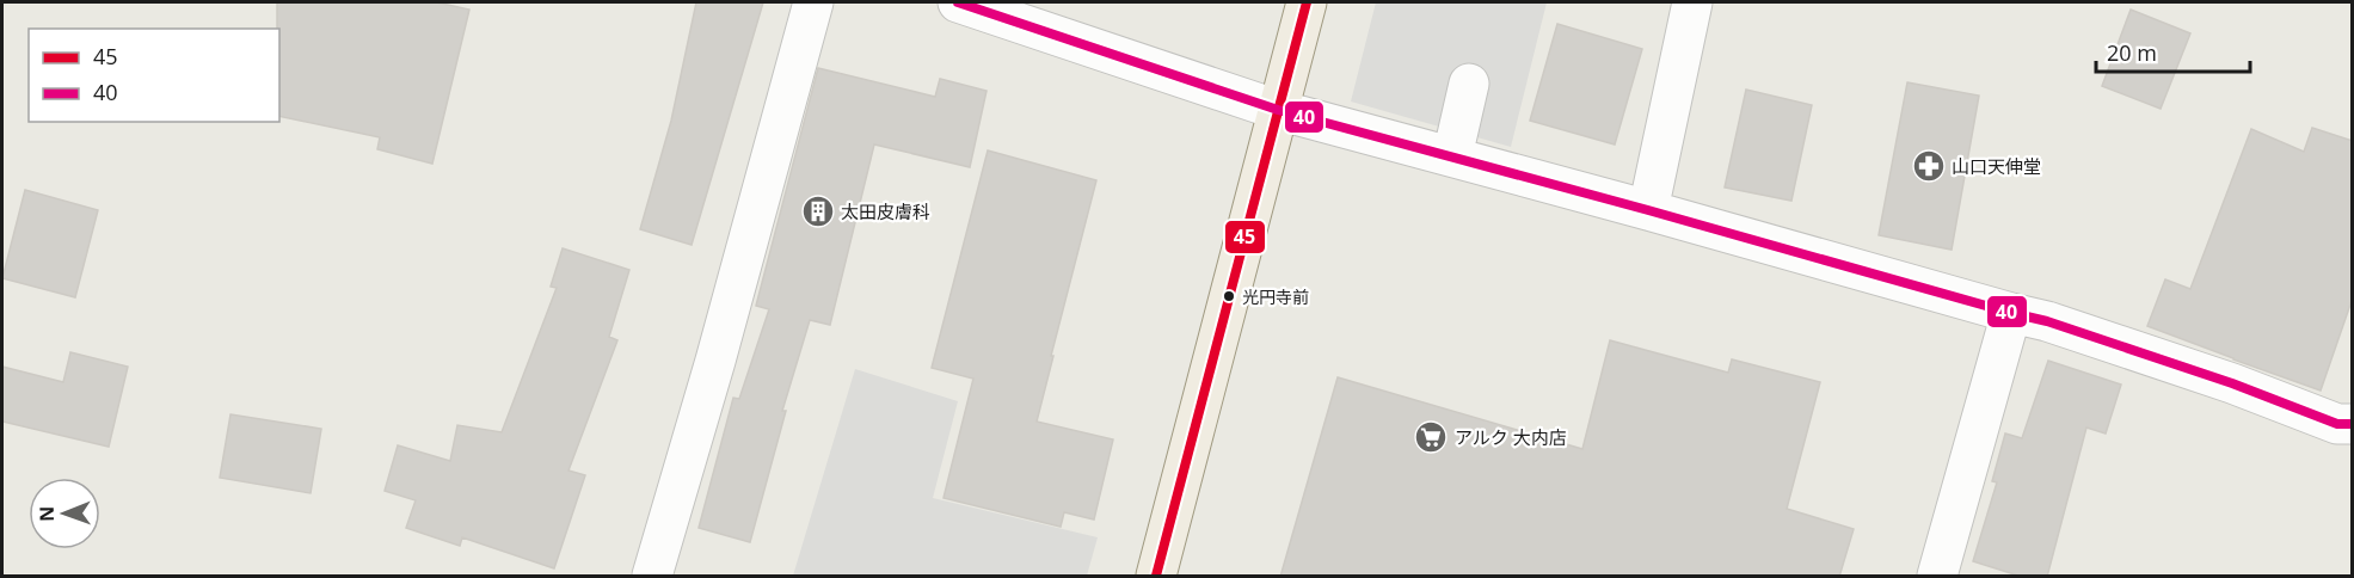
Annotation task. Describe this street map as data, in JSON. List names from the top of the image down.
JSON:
{
  "places": {
    "pharmacy": ["山口天伸堂"],
    "building": ["太田皮膚科"],
    "other": ["光円寺前"],
    "supermarket": ["アルク 大内店"]
  },
  "lines": ["transit line 45", "transit line 40"],
  "legend": ["45", "40"],
  "scale_bar": "20 m",
  "north": "left"
}
